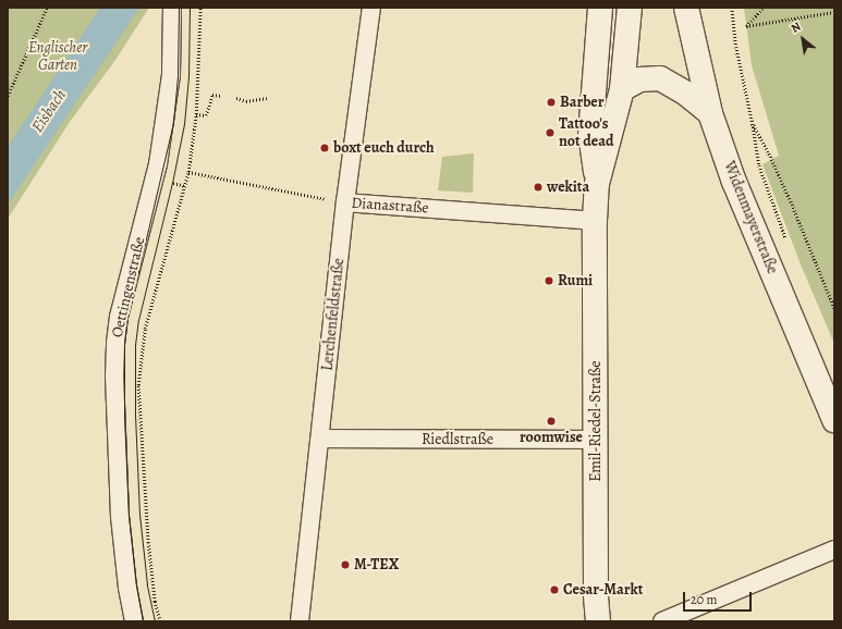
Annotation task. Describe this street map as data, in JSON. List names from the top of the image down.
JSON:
{
  "streets": {
    "main road": ["Widenmayerstraße", "Emil-Riedel-Straße"],
    "street": [
      "Dianastraße",
      "Oettingenstraße",
      "Lerchenfeldstraße",
      "Riedlstraße"
    ]
  },
  "crossings": [
    ["Dianastraße", "Lerchenfeldstraße"],
    ["Dianastraße", "Emil-Riedel-Straße"],
    ["Lerchenfeldstraße", "Riedlstraße"],
    ["Emil-Riedel-Straße", "Riedlstraße"]
  ],
  "water": ["Eisbach"],
  "parks": ["Englischer Garten"],
  "places": [
    "Barber",
    "Tattoo's not dead",
    "boxt euch durch",
    "wekita",
    "Rumi",
    "roomwise",
    "M-TEX",
    "Cesar-Markt"
  ],
  "scale_bar": "20 m",
  "north": "top left"
}
